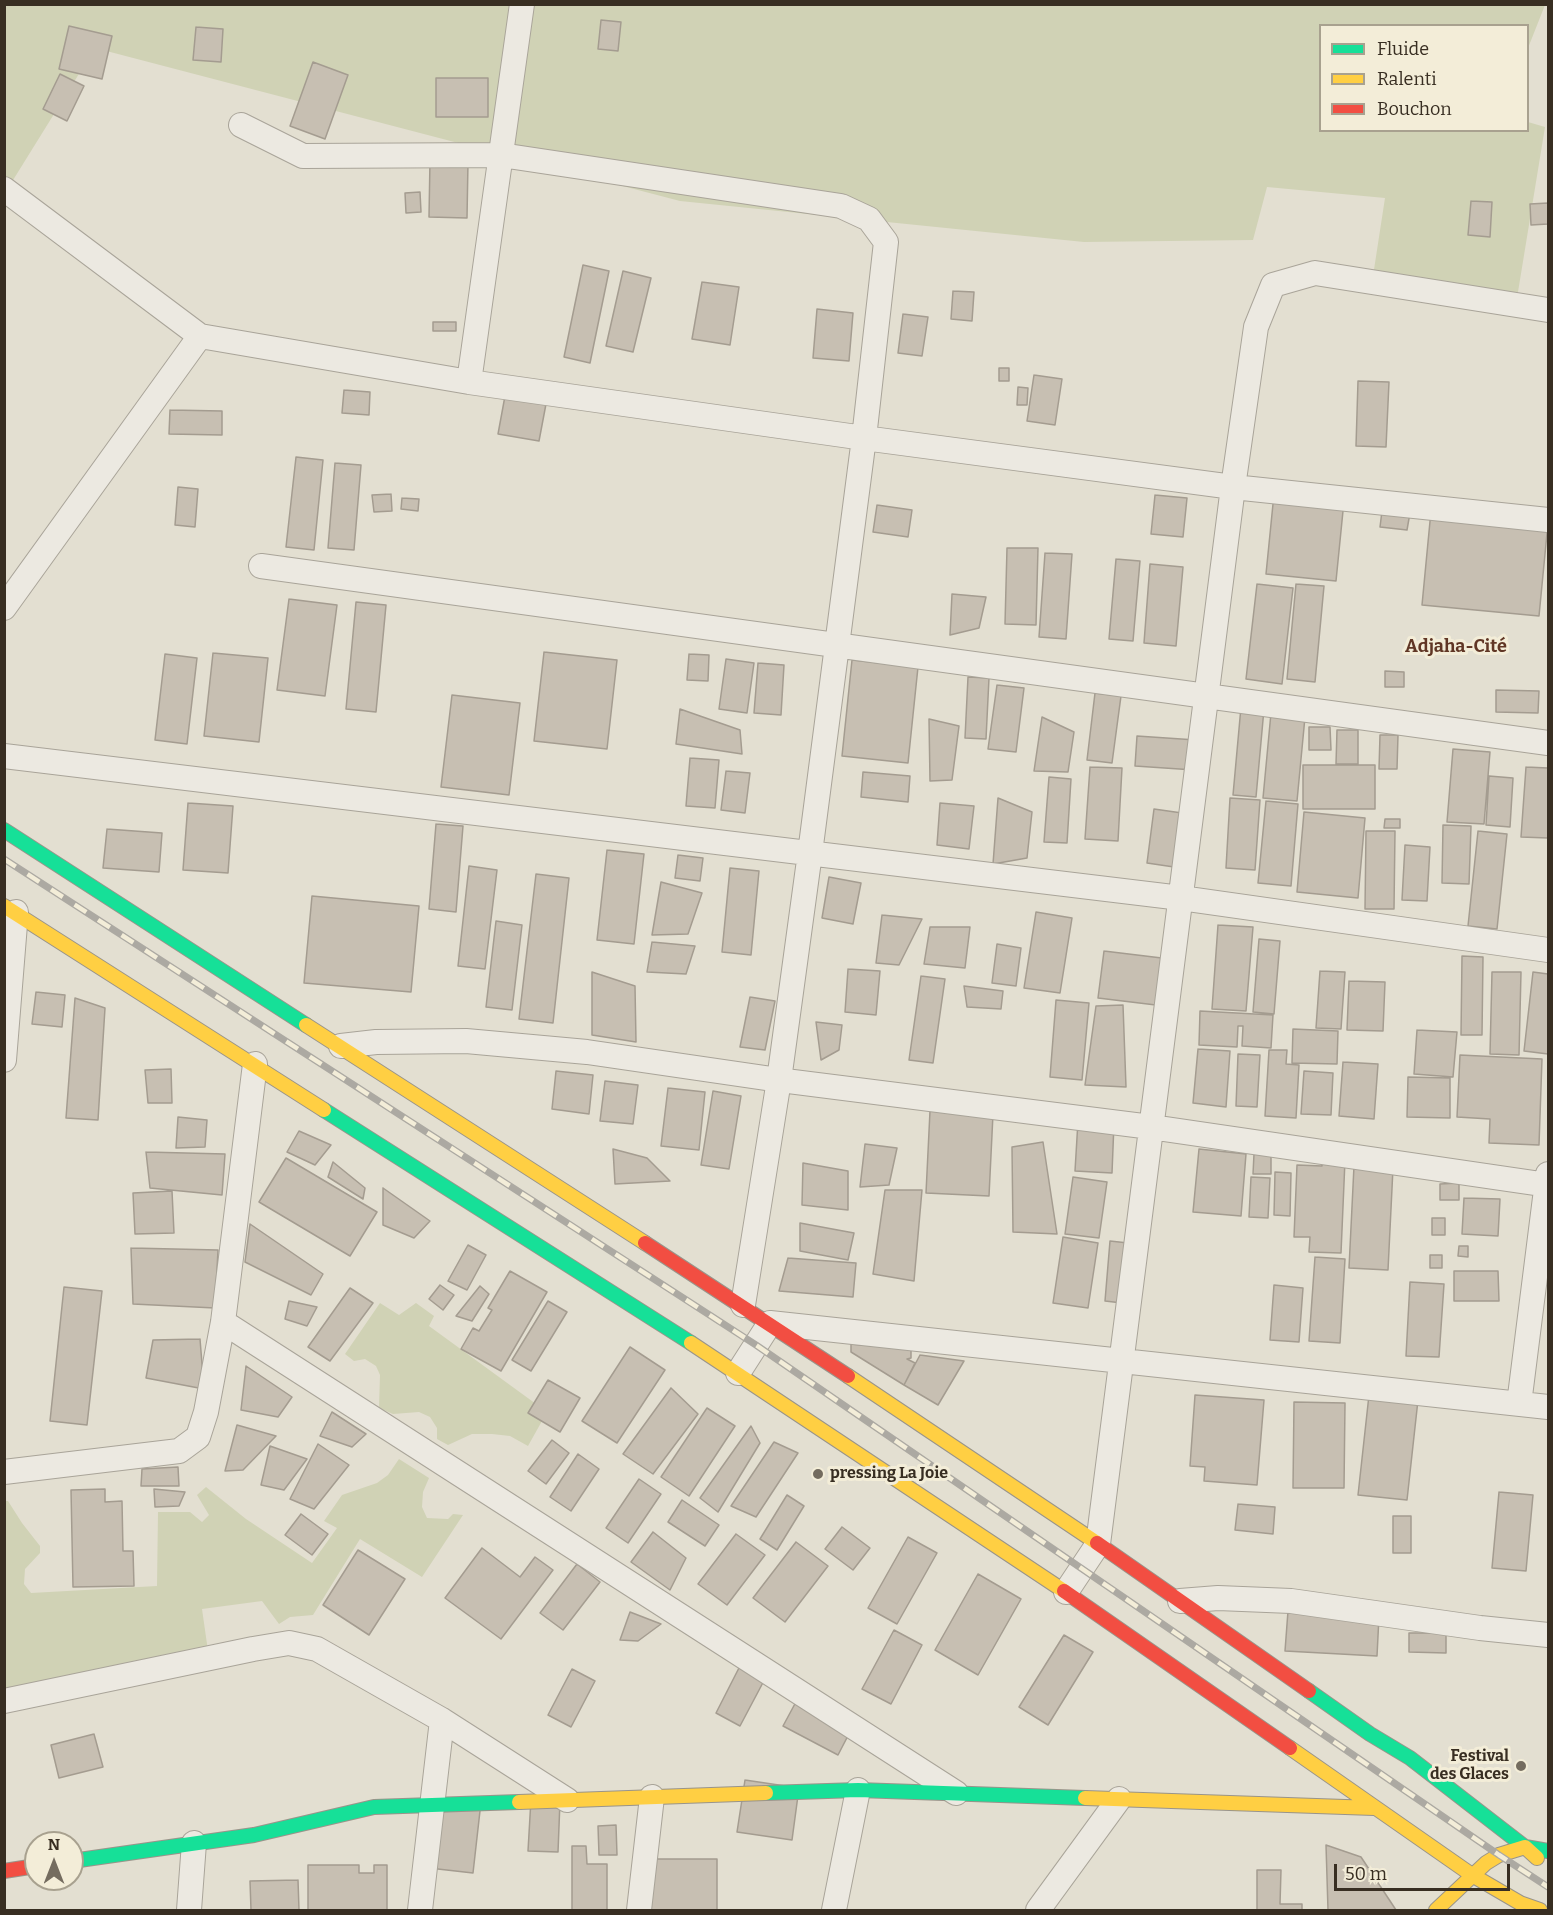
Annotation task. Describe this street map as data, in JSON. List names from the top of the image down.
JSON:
{
  "districts": ["Adjaha-Cité"],
  "places": ["pressing La Joie", "Festival des Glaces"],
  "legend": ["Fluide", "Ralenti", "Bouchon"],
  "scale_bar": "50 m",
  "north": "top"
}
